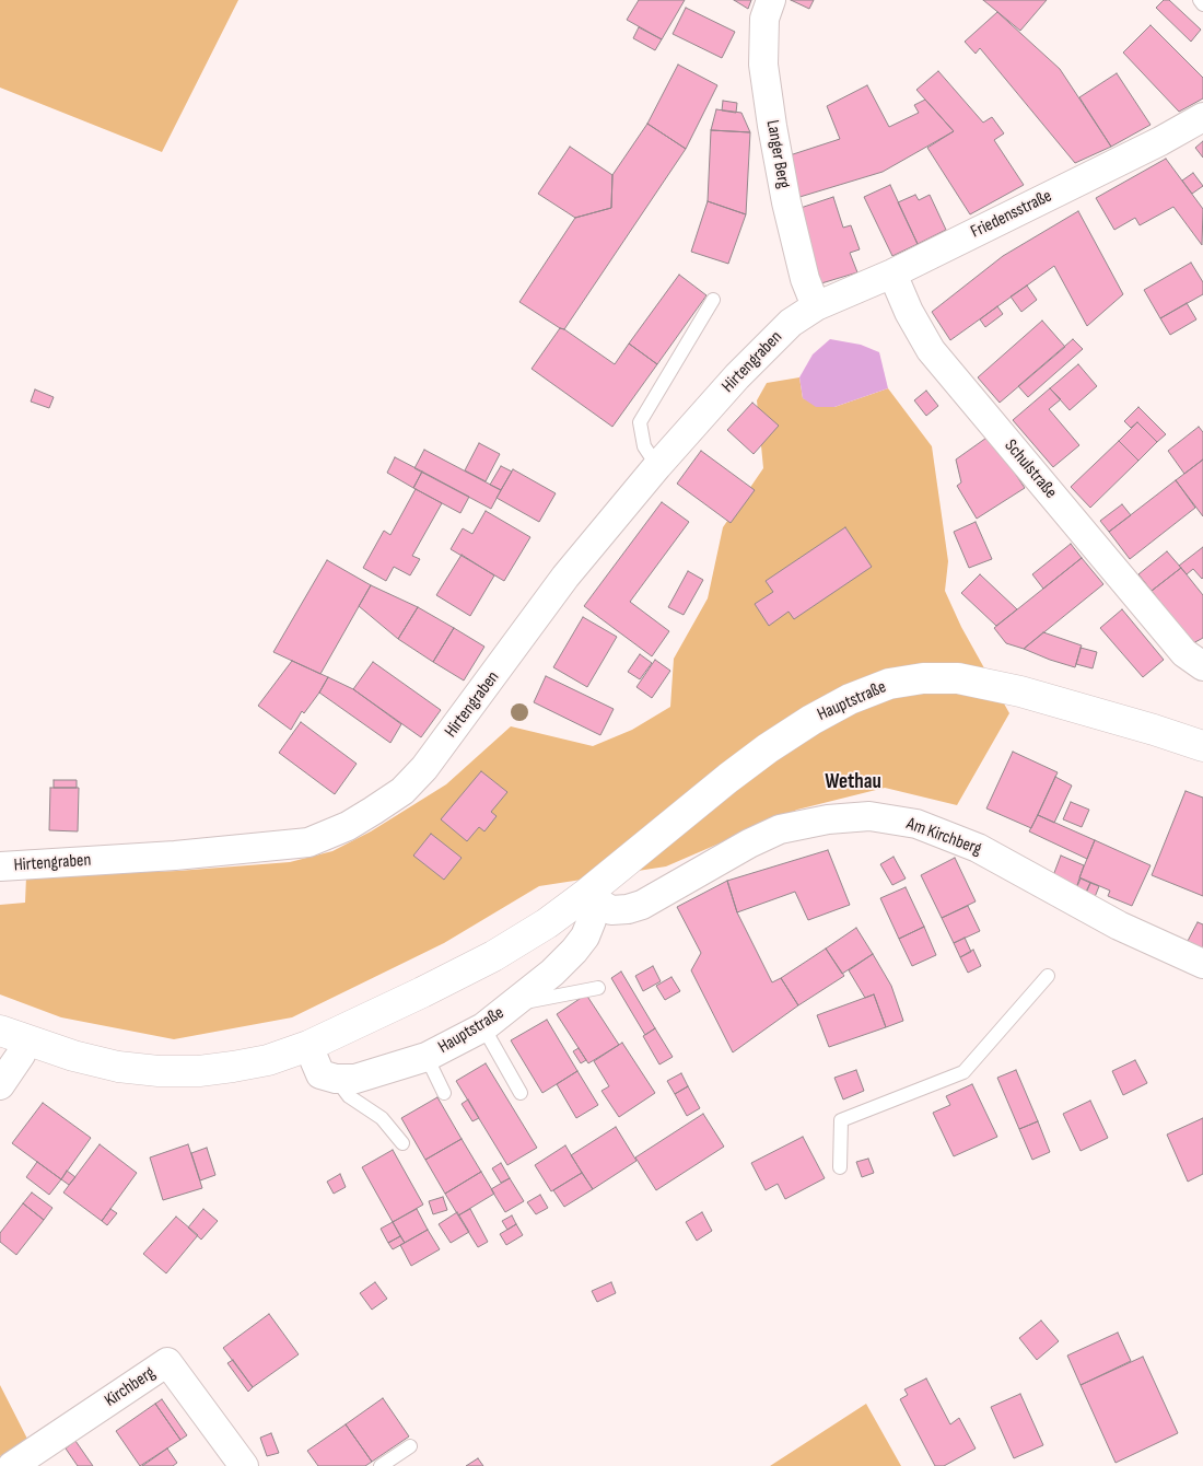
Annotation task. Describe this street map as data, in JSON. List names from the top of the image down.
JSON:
{
  "streets": {
    "main road": ["Hauptstraße"],
    "street": [
      "Langer Berg",
      "Friedensstraße",
      "Hirtengraben",
      "Schulstraße",
      "Am Kirchberg",
      "Kirchberg"
    ]
  },
  "crossings": [
    ["Langer Berg", "Friedensstraße"],
    ["Langer Berg", "Hirtengraben"],
    ["Friedensstraße", "Hirtengraben"],
    ["Friedensstraße", "Schulstraße"],
    ["Hauptstraße", "Am Kirchberg"]
  ],
  "districts": ["Wethau"]
}
